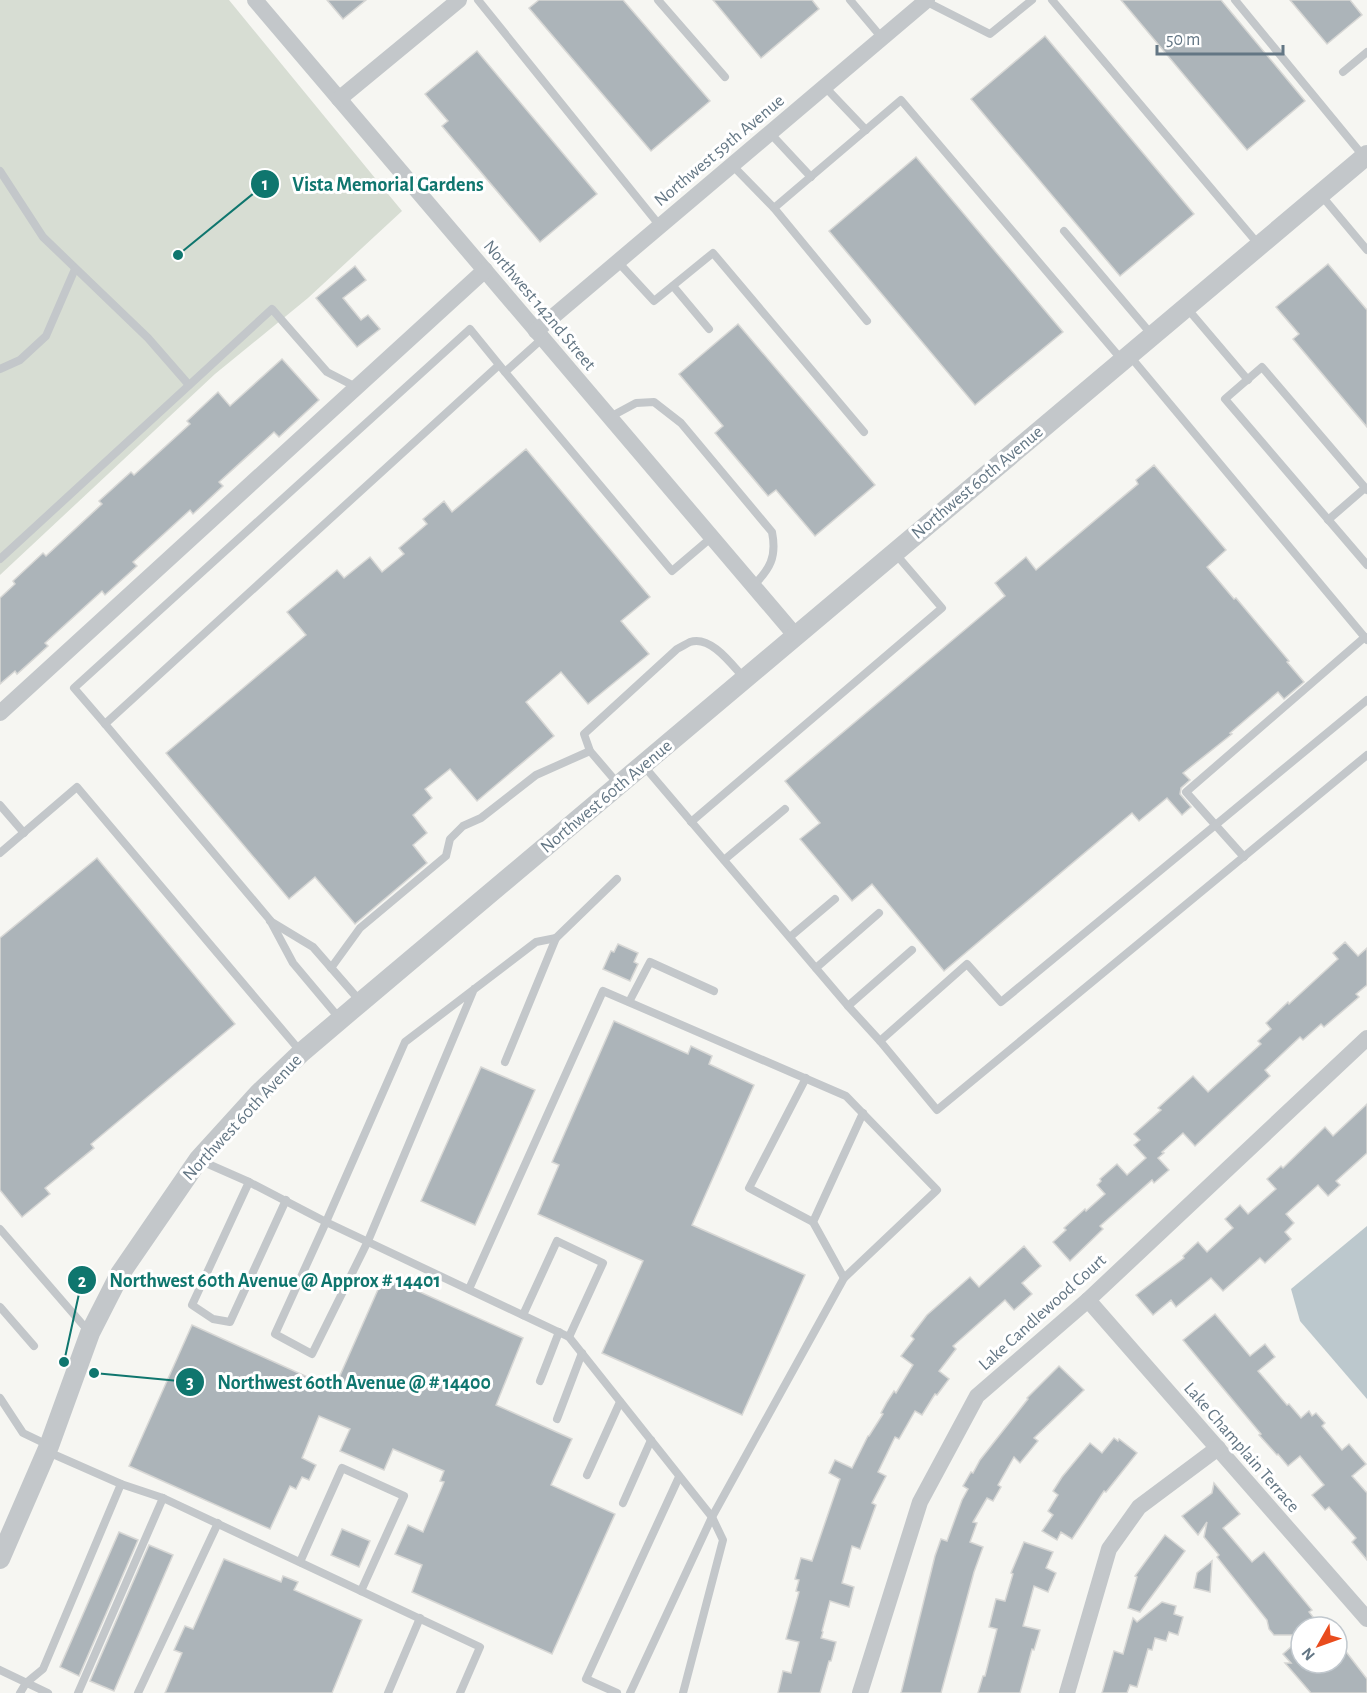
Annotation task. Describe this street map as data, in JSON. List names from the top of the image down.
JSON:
{
  "streets": {
    "street": [
      "Northwest 59th Avenue",
      "Northwest 142nd Street",
      "Northwest 60th Avenue",
      "Lake Candlewood Court",
      "Lake Champlain Terrace"
    ]
  },
  "crossings": [
    ["Northwest 59th Avenue", "Northwest 142nd Street"],
    ["Northwest 142nd Street", "Northwest 60th Avenue"],
    ["Lake Candlewood Court", "Lake Champlain Terrace"]
  ],
  "places": ["Vista Memorial Gardens", "Northwest 60th Avenue @ Approx # 14401", "Northwest 60th Avenue @ # 14400"],
  "scale_bar": "50 m",
  "north": "bottom left"
}
